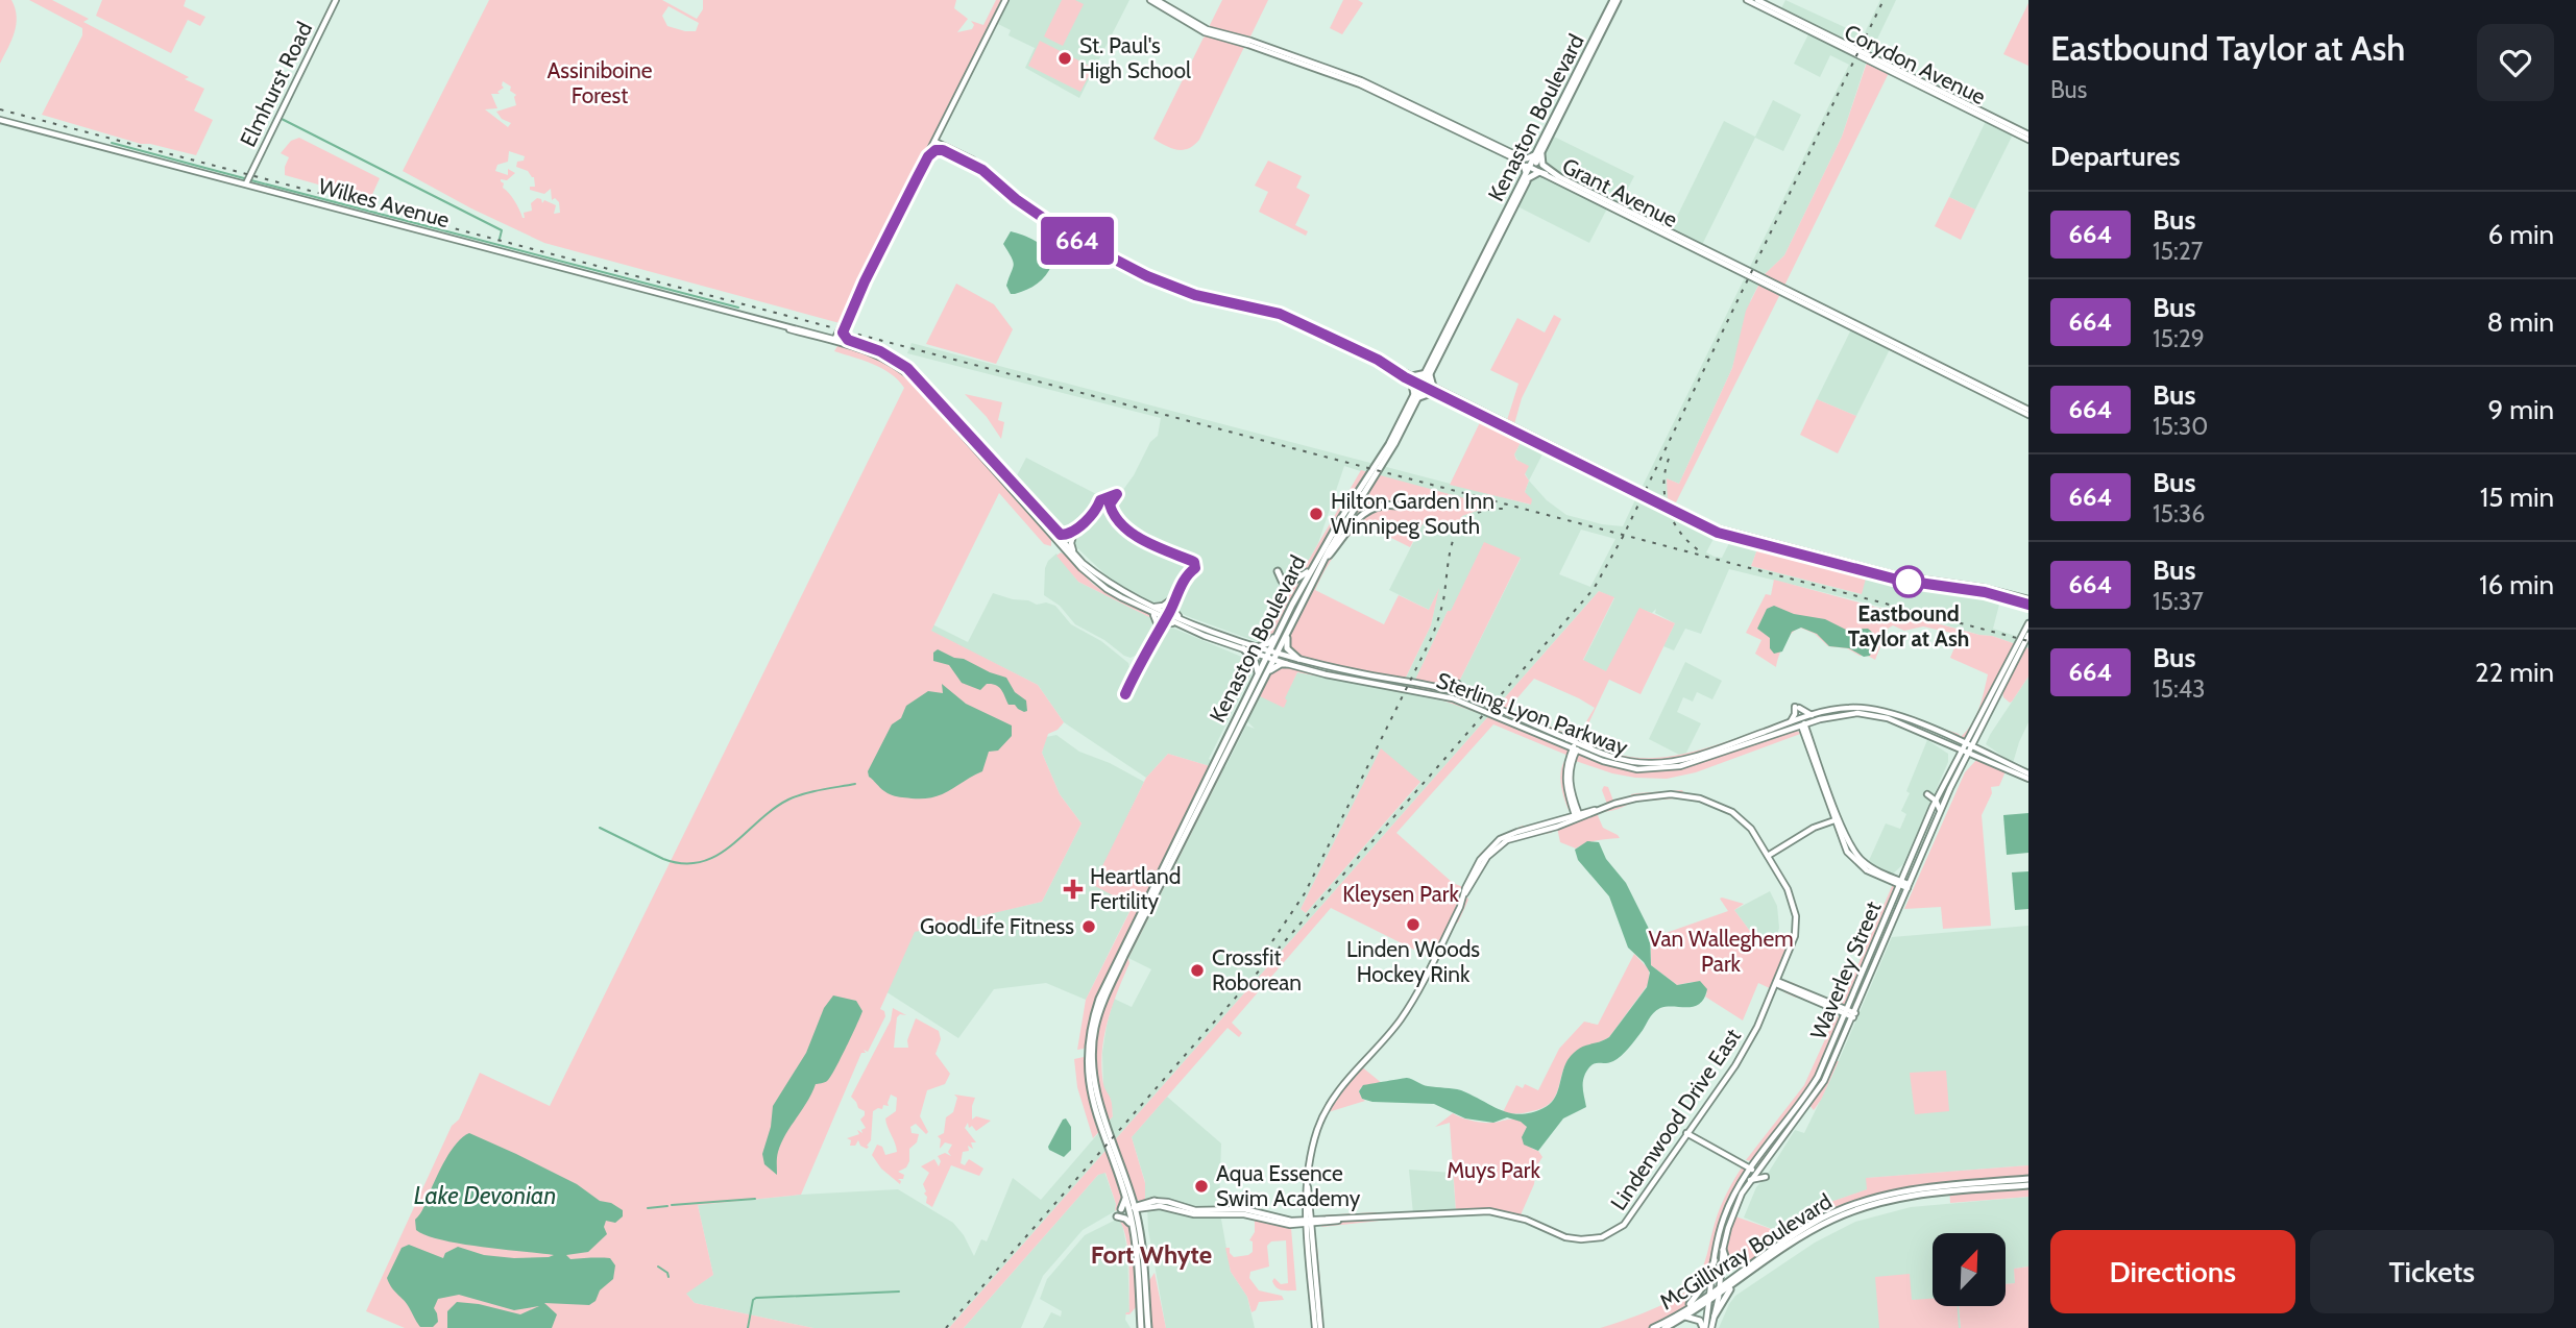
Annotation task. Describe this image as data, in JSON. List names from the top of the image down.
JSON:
{
  "streets": {
    "main road": [
      "Corydon Avenue",
      "Elmhurst Road",
      "Kenaston Boulevard",
      "Grant Avenue",
      "Wilkes Avenue",
      "Sterling Lyon Parkway",
      "Waverley Street",
      "Lindenwood Drive East",
      "McGillivray Boulevard"
    ]
  },
  "crossings": [
    ["Elmhurst Road", "Wilkes Avenue"],
    ["Kenaston Boulevard", "Grant Avenue"],
    ["Kenaston Boulevard", "Sterling Lyon Parkway"],
    ["Kenaston Boulevard", "Lindenwood Drive East"],
    ["Wilkes Avenue", "Sterling Lyon Parkway"],
    ["Waverley Street", "McGillivray Boulevard"]
  ],
  "districts": ["Fort Whyte"],
  "water": ["Lake Devonian"],
  "parks": [
    "Assiniboine Forest",
    "Kleysen Park",
    "Van Walleghem Park",
    "Muys Park"
  ],
  "places": {
    "other": [
      "St. Paul's High School",
      "Hilton Garden Inn Winnipeg South",
      "Eastbound Taylor at Ash",
      "Linden Woods Hockey Rink",
      "GoodLife Fitness",
      "Crossfit Roborean",
      "Aqua Essence Swim Academy"
    ],
    "health": ["Heartland Fertility"]
  },
  "lines": ["bus line 664"],
  "north": "top right",
  "page": {
    "on_map": "664",
    "heading": [
      ["Eastbound Taylor at Ash", "Bus"],
      "Departures"
    ],
    "list": [
      {
        "mark": "664",
        "name": "Bus",
        "note": "15:27",
        "value": "6 min"
      },
      {
        "mark": "664",
        "name": "Bus",
        "note": "15:29",
        "value": "8 min"
      },
      {
        "mark": "664",
        "name": "Bus",
        "note": "15:30",
        "value": "9 min"
      },
      {
        "mark": "664",
        "name": "Bus",
        "note": "15:36",
        "value": "15 min"
      },
      {
        "mark": "664",
        "name": "Bus",
        "note": "15:37",
        "value": "16 min"
      },
      {
        "mark": "664",
        "name": "Bus",
        "note": "15:43",
        "value": "22 min"
      }
    ],
    "buttons": ["Directions", "Tickets"]
  }
}
